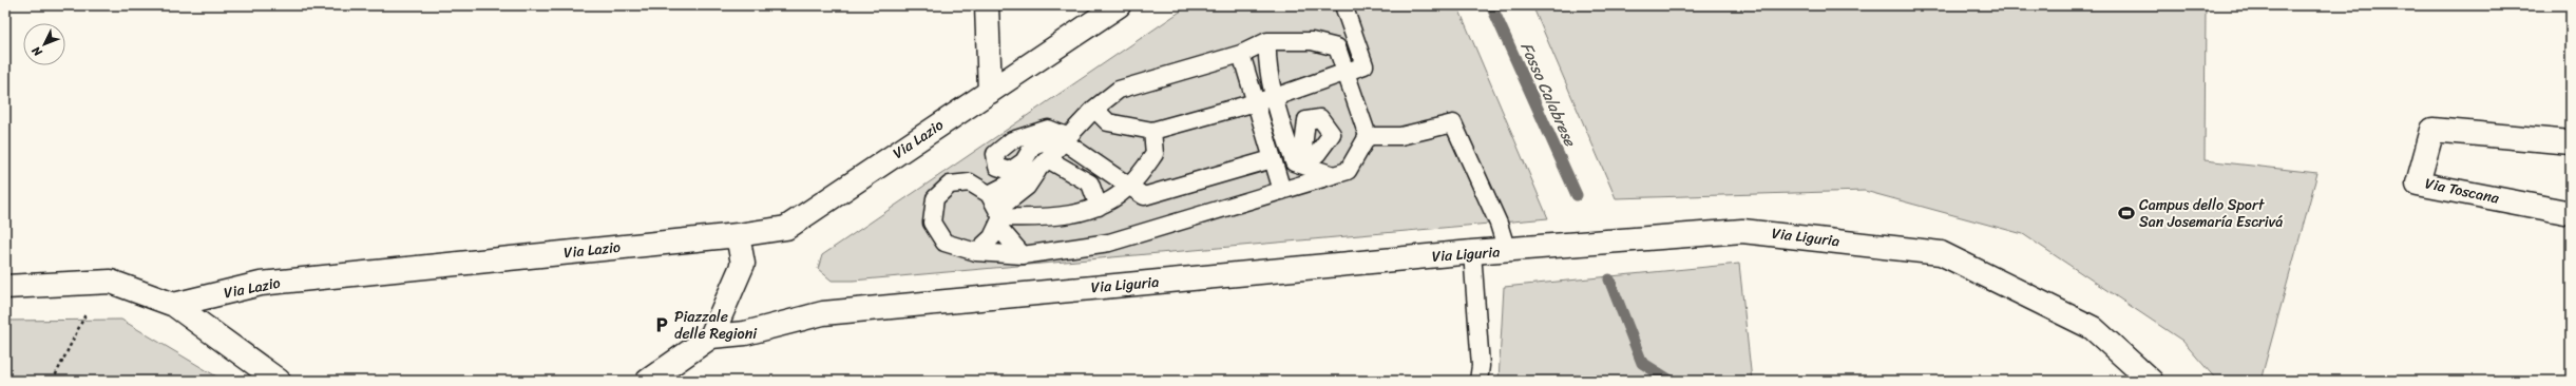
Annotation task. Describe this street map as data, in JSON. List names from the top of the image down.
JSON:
{
  "streets": {
    "street": ["Via Lazio", "Via Toscana", "Via Liguria"]
  },
  "water": ["Fosso Calabrese"],
  "places": {
    "sports": ["Campus dello Sport San Josemaría Escrivá"],
    "parking": ["Piazzale delle Regioni"]
  },
  "north": "bottom left"
}
